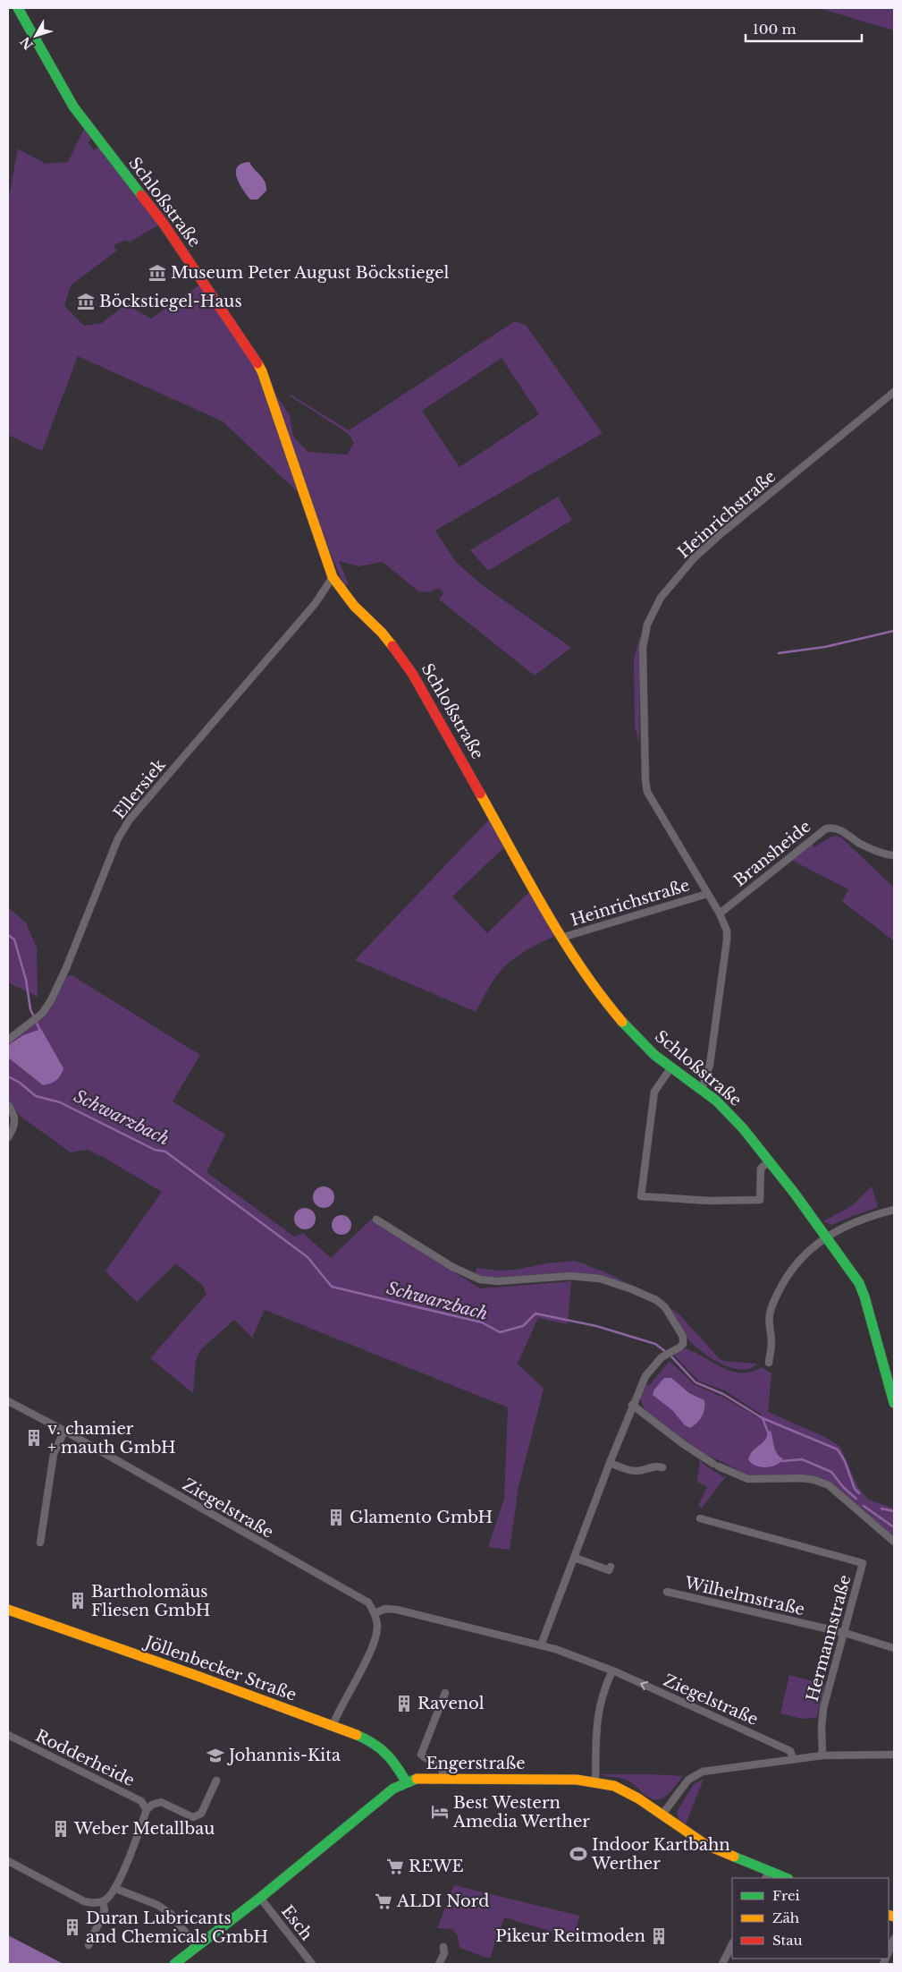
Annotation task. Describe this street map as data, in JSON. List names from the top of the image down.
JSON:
{
  "streets": {
    "street": [
      "Schloßstraße",
      "Heinrichstraße",
      "Ellersiek",
      "Bransheide",
      "Ziegelstraße",
      "Wilhelmstraße",
      "Hermannstraße",
      "Jöllenbecker Straße",
      "Rodderheide",
      "Engerstraße",
      "Esch"
    ]
  },
  "crossings": [
    ["Schloßstraße", "Heinrichstraße"],
    ["Schloßstraße", "Ellersiek"],
    ["Heinrichstraße", "Bransheide"],
    ["Wilhelmstraße", "Hermannstraße"],
    ["Jöllenbecker Straße", "Engerstraße"],
    ["Engerstraße", "Esch"]
  ],
  "water": ["Schwarzbach"],
  "places": {
    "museum": ["Museum Peter August Böckstiegel", "Böckstiegel-Haus"],
    "building": [
      "v. chamier + mauth GmbH",
      "Glamento GmbH",
      "Bartholomäus Fliesen GmbH",
      "Ravenol",
      "Weber Metallbau",
      "Duran Lubricants and Chemicals GmbH",
      "Pikeur Reitmoden"
    ],
    "school or university": ["Johannis-Kita"],
    "hotel": ["Best Western Amedia Werther"],
    "sports": ["Indoor Kartbahn Werther"],
    "supermarket": ["REWE", "ALDI Nord"]
  },
  "legend": ["Frei", "Zäh", "Stau"],
  "scale_bar": "100 m",
  "north": "bottom left"
}
